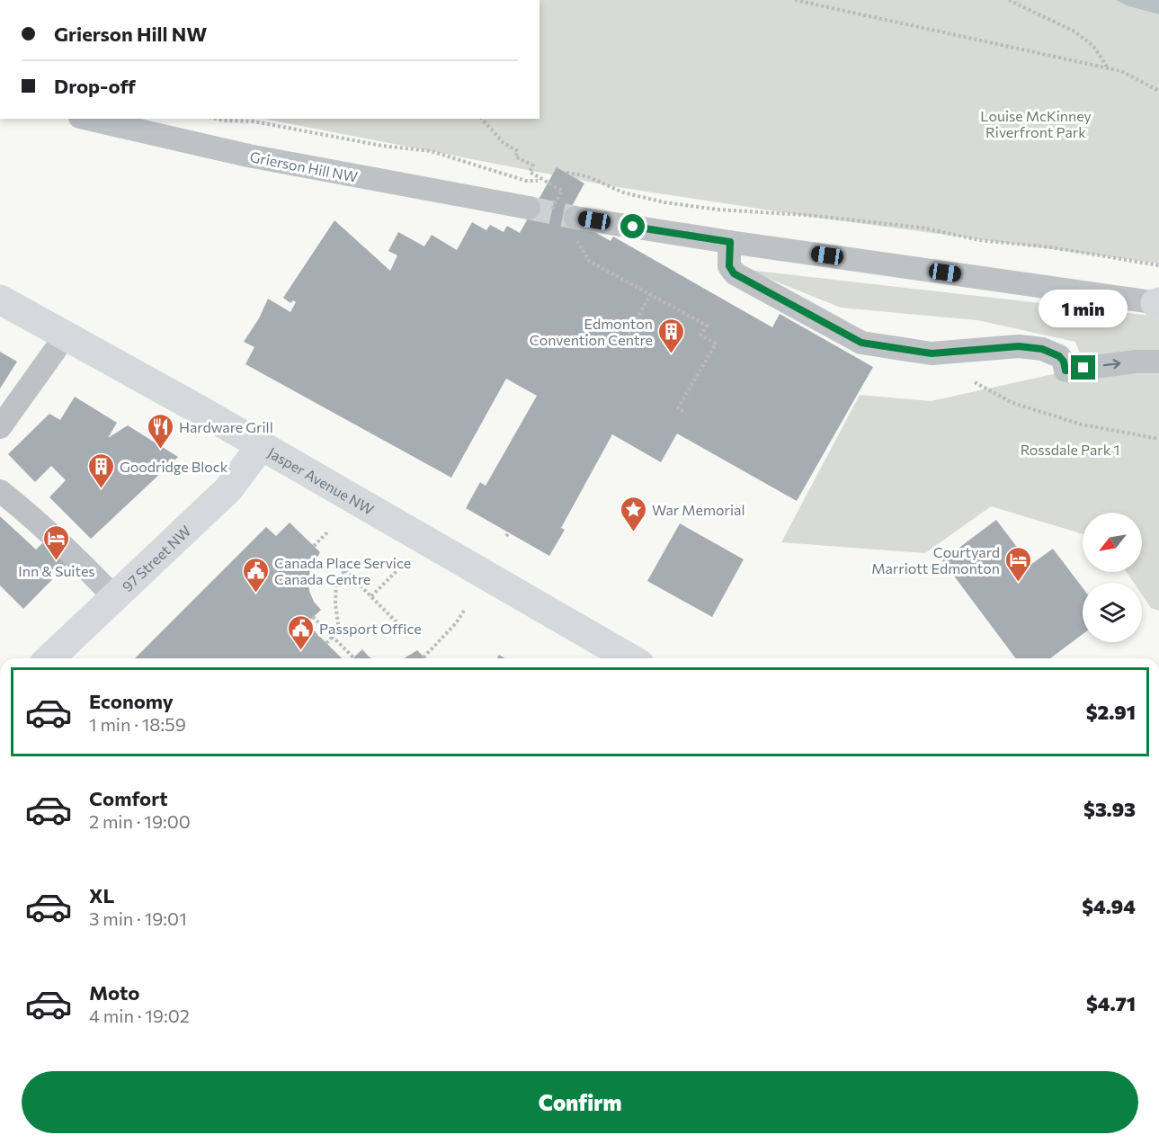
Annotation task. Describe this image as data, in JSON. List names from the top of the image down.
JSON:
{
  "streets": {
    "main road": ["Jasper Avenue NW", "97 Street NW"],
    "street": ["Grierson Hill NW"]
  },
  "crossings": [
    ["Jasper Avenue NW", "97 Street NW"]
  ],
  "parks": ["Louise McKinney Riverfront Park", "Rossdale Park 1"],
  "places": {
    "building": ["Edmonton Convention Centre", "Goodridge Block"],
    "restaurant": ["Hardware Grill"],
    "place": ["War Memorial"],
    "hotel": ["Inn & Suites", "Courtyard Marriott Edmonton"],
    "public building": ["Canada Place Service Canada Centre", "Passport Office"]
  },
  "north": "bottom left",
  "page": {
    "banner": ["Grierson Hill NW", "Drop-off"],
    "bubble": "1 min",
    "list": [
      {
        "name": "Economy",
        "note": "1 min · 18:59",
        "value": "$2.91"
      },
      {
        "name": "Comfort",
        "note": "2 min · 19:00",
        "value": "$3.93"
      },
      {
        "name": "XL",
        "note": "3 min · 19:01",
        "value": "$4.94"
      },
      {
        "name": "Moto",
        "note": "4 min · 19:02",
        "value": "$4.71"
      }
    ],
    "buttons": "Confirm"
  }
}
